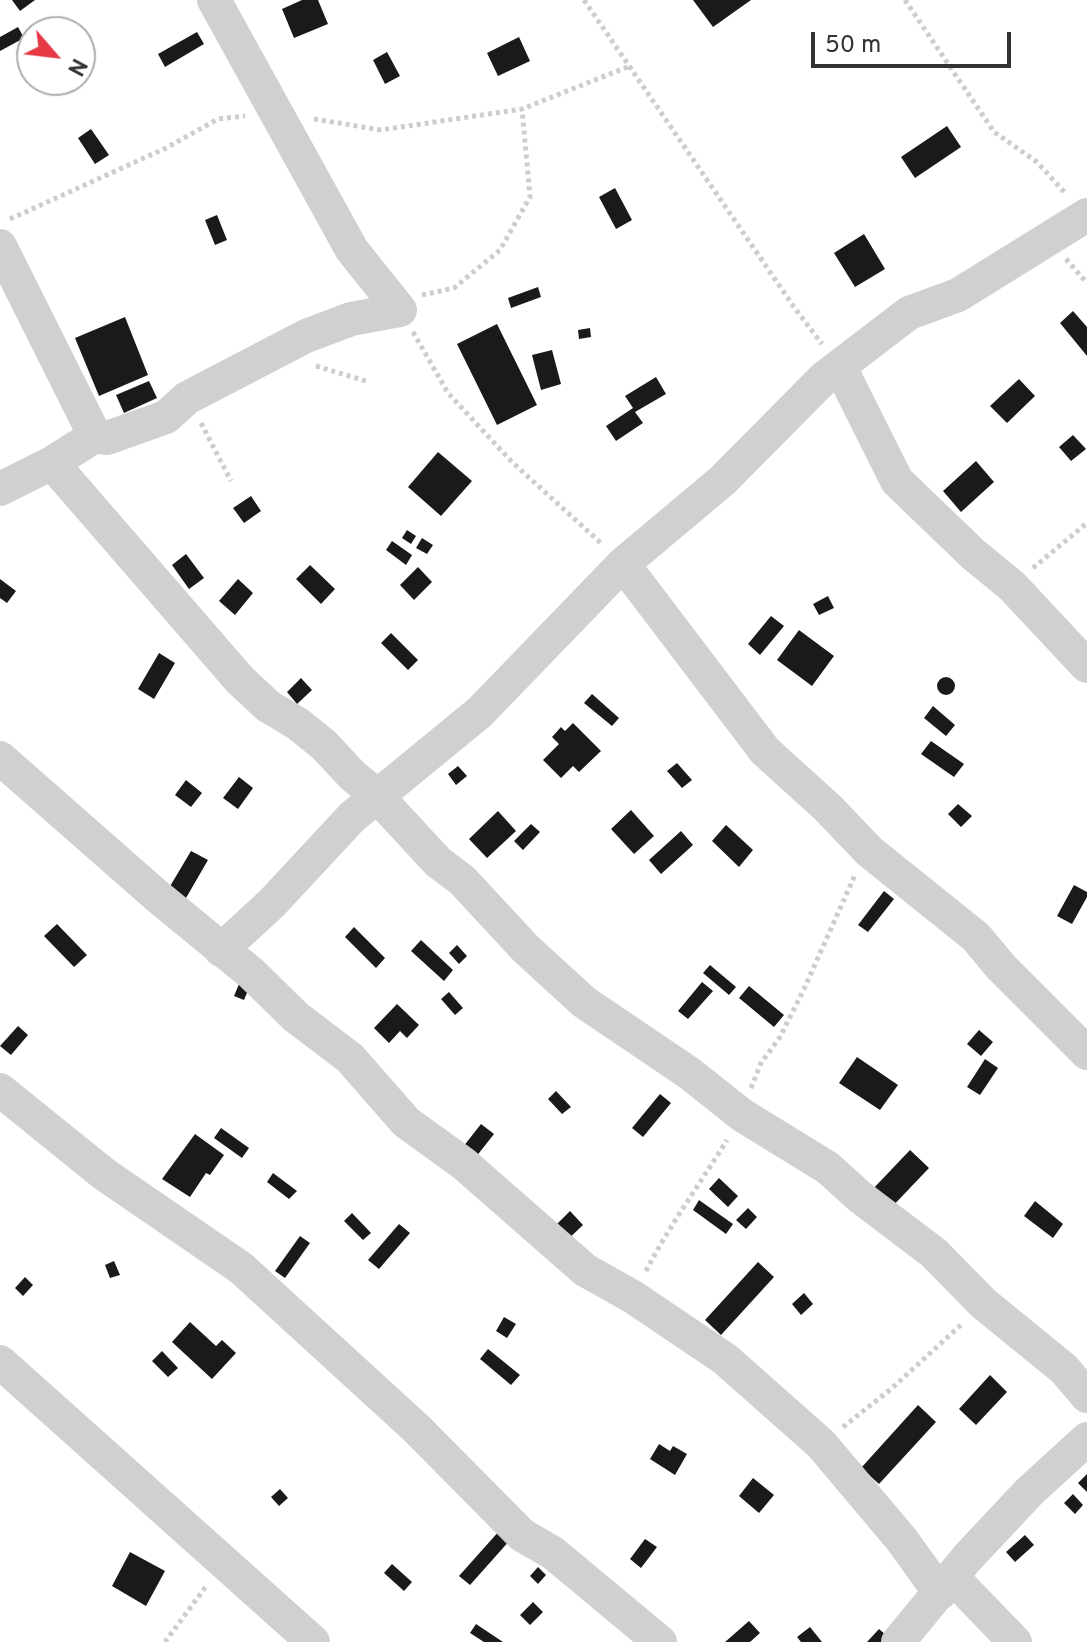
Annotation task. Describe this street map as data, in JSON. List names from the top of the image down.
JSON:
{
  "scale_bar": "50 m",
  "north": "bottom right"
}
